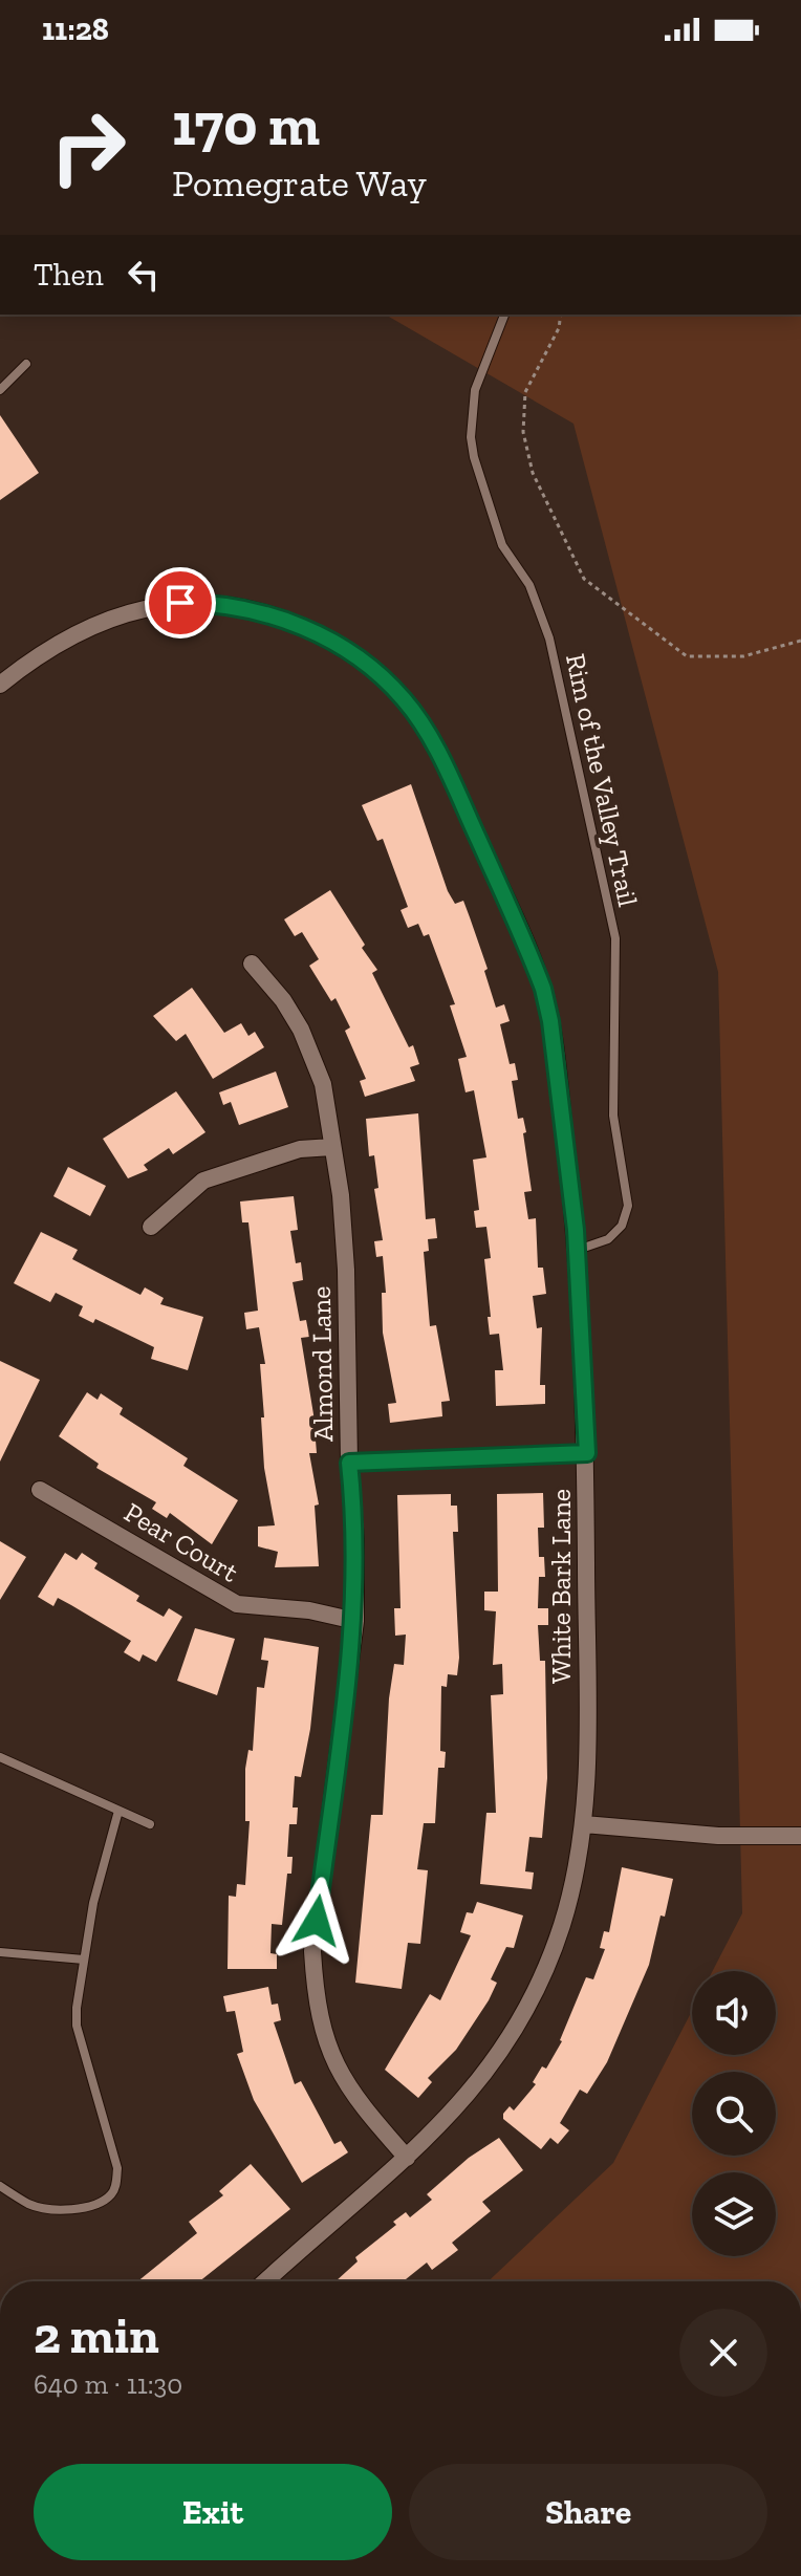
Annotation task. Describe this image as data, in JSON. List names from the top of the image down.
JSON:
{
  "streets": {
    "street": ["Almond Lane", "Pear Court", "White Bark Lane"],
    "lane": ["Rim of the Valley Trail"]
  },
  "crossings": [
    ["Rim of the Valley Trail", "White Bark Lane"],
    ["Almond Lane", "Pear Court"],
    ["Almond Lane", "White Bark Lane"]
  ],
  "page": {
    "status": "11:28",
    "turn": ["170 m", "Pomegrate Way"],
    "then": "Then",
    "heading": ["2 min", "640 m · 11:30"],
    "buttons": ["Exit", "Share"]
  }
}
